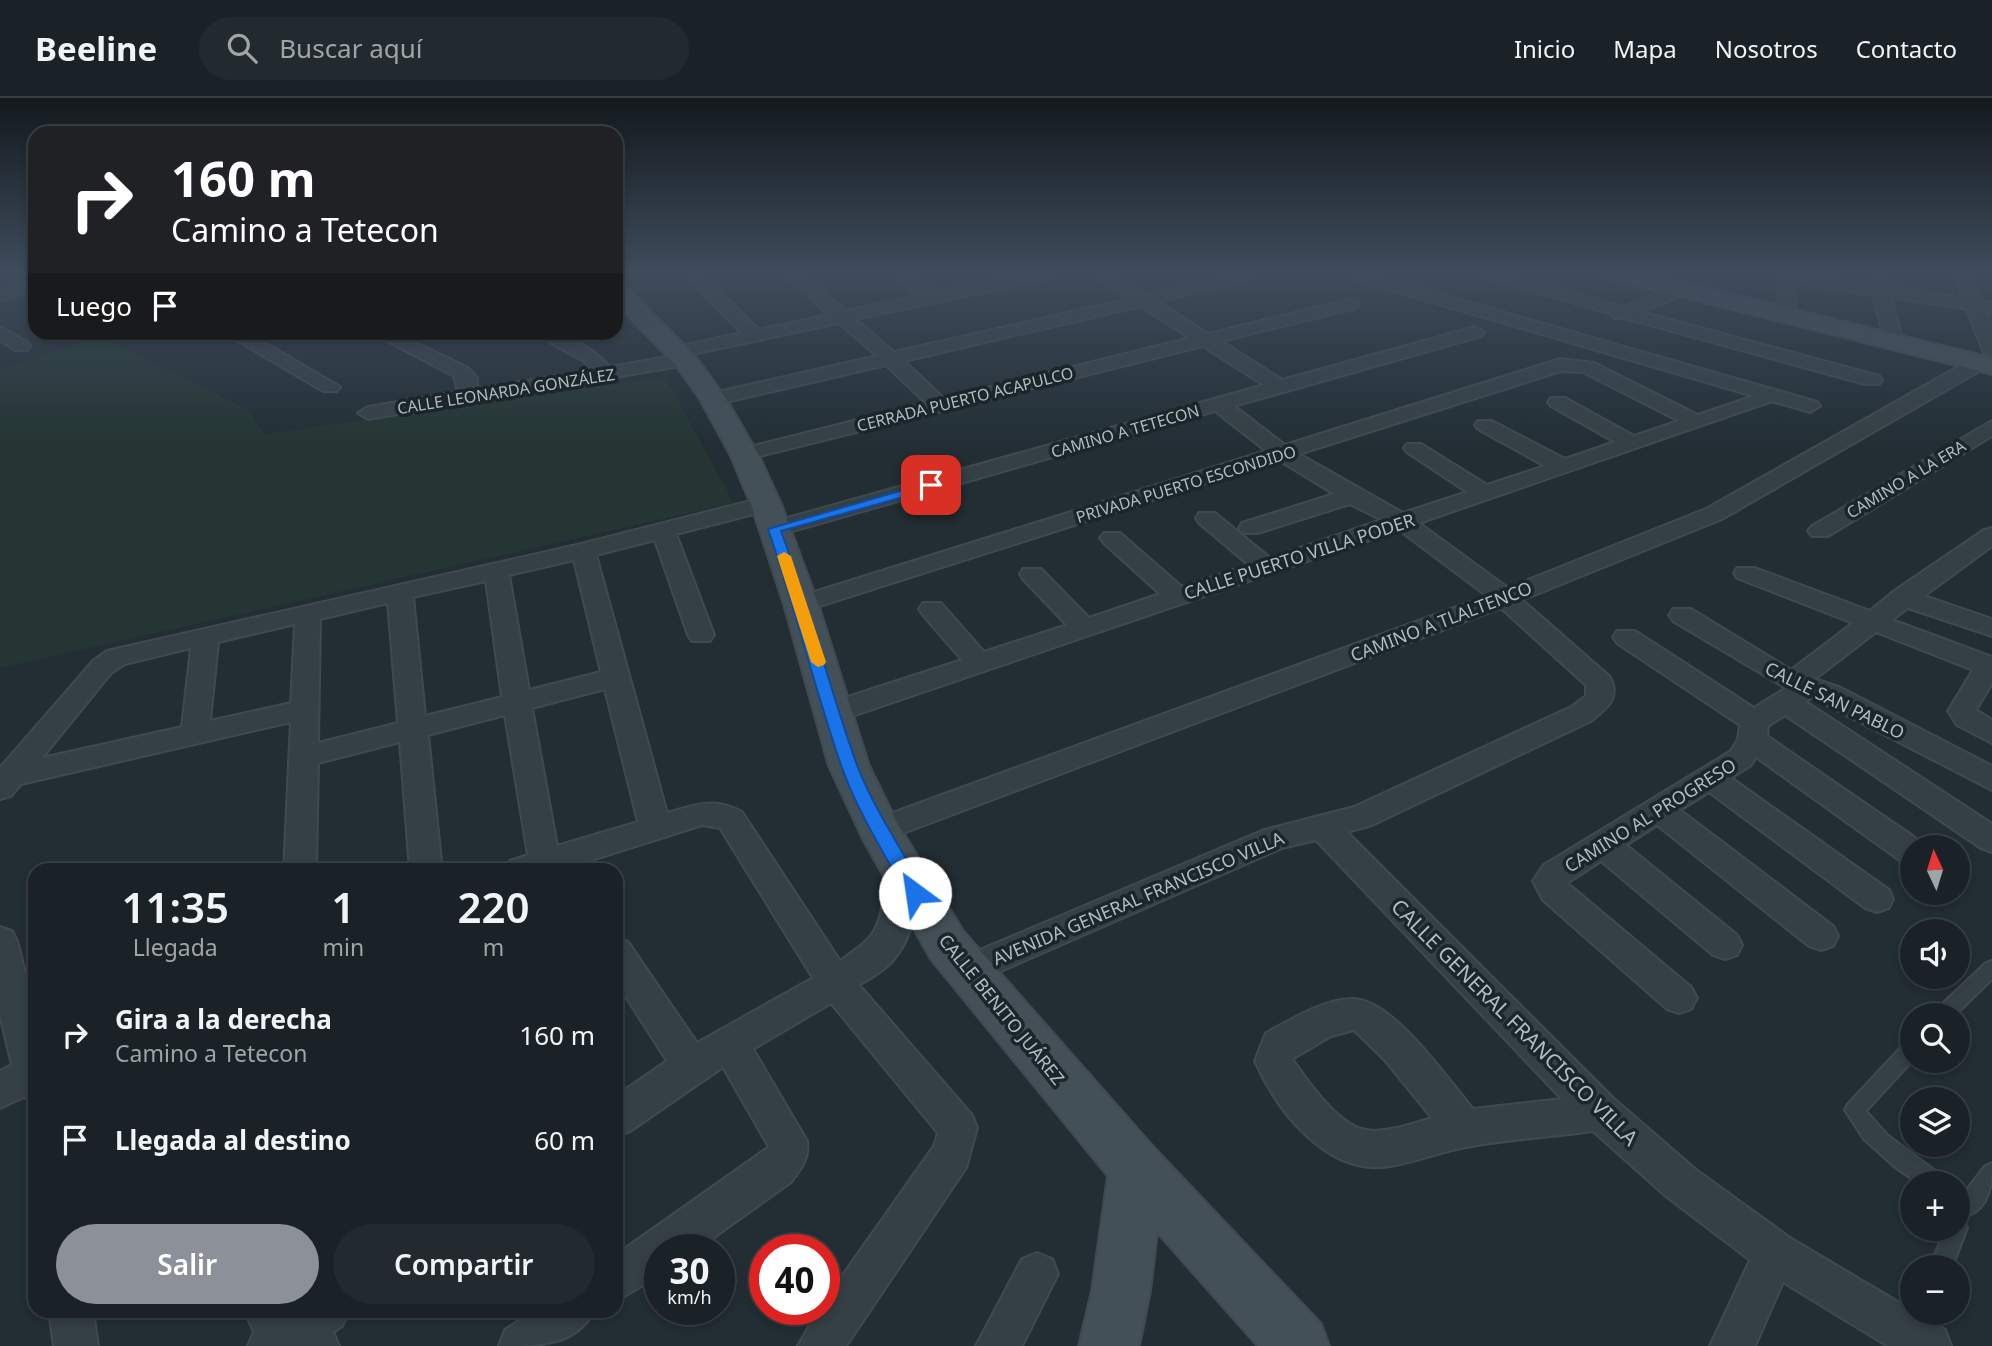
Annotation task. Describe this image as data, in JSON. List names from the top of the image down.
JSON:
{
  "streets": {
    "street": [
      "CALLE LEONARDA GONZÁLEZ",
      "CERRADA PUERTO ACAPULCO",
      "CAMINO A TETECON",
      "CAMINO A LA ERA",
      "PRIVADA PUERTO ESCONDIDO",
      "CALLE PUERTO VILLA PODER",
      "CAMINO A TLALTENCO",
      "CALLE SAN PABLO",
      "CAMINO AL PROGRESO",
      "AVENIDA GENERAL FRANCISCO VILLA",
      "CALLE BENITO JUÁREZ",
      "CALLE GENERAL FRANCISCO VILLA"
    ]
  },
  "crossings": [
    ["CALLE LEONARDA GONZÁLEZ", "CALLE BENITO JUÁREZ"],
    ["CERRADA PUERTO ACAPULCO", "CALLE BENITO JUÁREZ"],
    ["CAMINO A TETECON", "CALLE BENITO JUÁREZ"],
    ["PRIVADA PUERTO ESCONDIDO", "CALLE PUERTO VILLA PODER"],
    ["PRIVADA PUERTO ESCONDIDO", "CALLE BENITO JUÁREZ"],
    ["CALLE PUERTO VILLA PODER", "CALLE BENITO JUÁREZ"],
    ["CAMINO A TLALTENCO", "AVENIDA GENERAL FRANCISCO VILLA"],
    ["CAMINO A TLALTENCO", "CALLE BENITO JUÁREZ"],
    ["CALLE SAN PABLO", "CAMINO AL PROGRESO"],
    ["AVENIDA GENERAL FRANCISCO VILLA", "CALLE BENITO JUÁREZ"],
    ["AVENIDA GENERAL FRANCISCO VILLA", "CALLE GENERAL FRANCISCO VILLA"]
  ],
  "north": "top",
  "page": {
    "header": "Beeline",
    "search": "Buscar aquí",
    "nav": [
      "Inicio",
      "Mapa",
      "Nosotros",
      "Contacto"
    ],
    "turn": ["160 m", "Camino a Tetecon"],
    "then": "Luego",
    "map_buttons": ["+", "−"],
    "eta": [
      "11:35",
      "Llegada",
      "1",
      "min",
      "220",
      "m"
    ],
    "list": [
      {
        "name": "Gira a la derecha",
        "note": "Camino a Tetecon",
        "value": "160 m"
      },
      {
        "name": "Llegada al destino",
        "value": "60 m"
      }
    ],
    "buttons": ["Salir", "Compartir"],
    "speed": "30 km/h",
    "limit": "40"
  }
}
